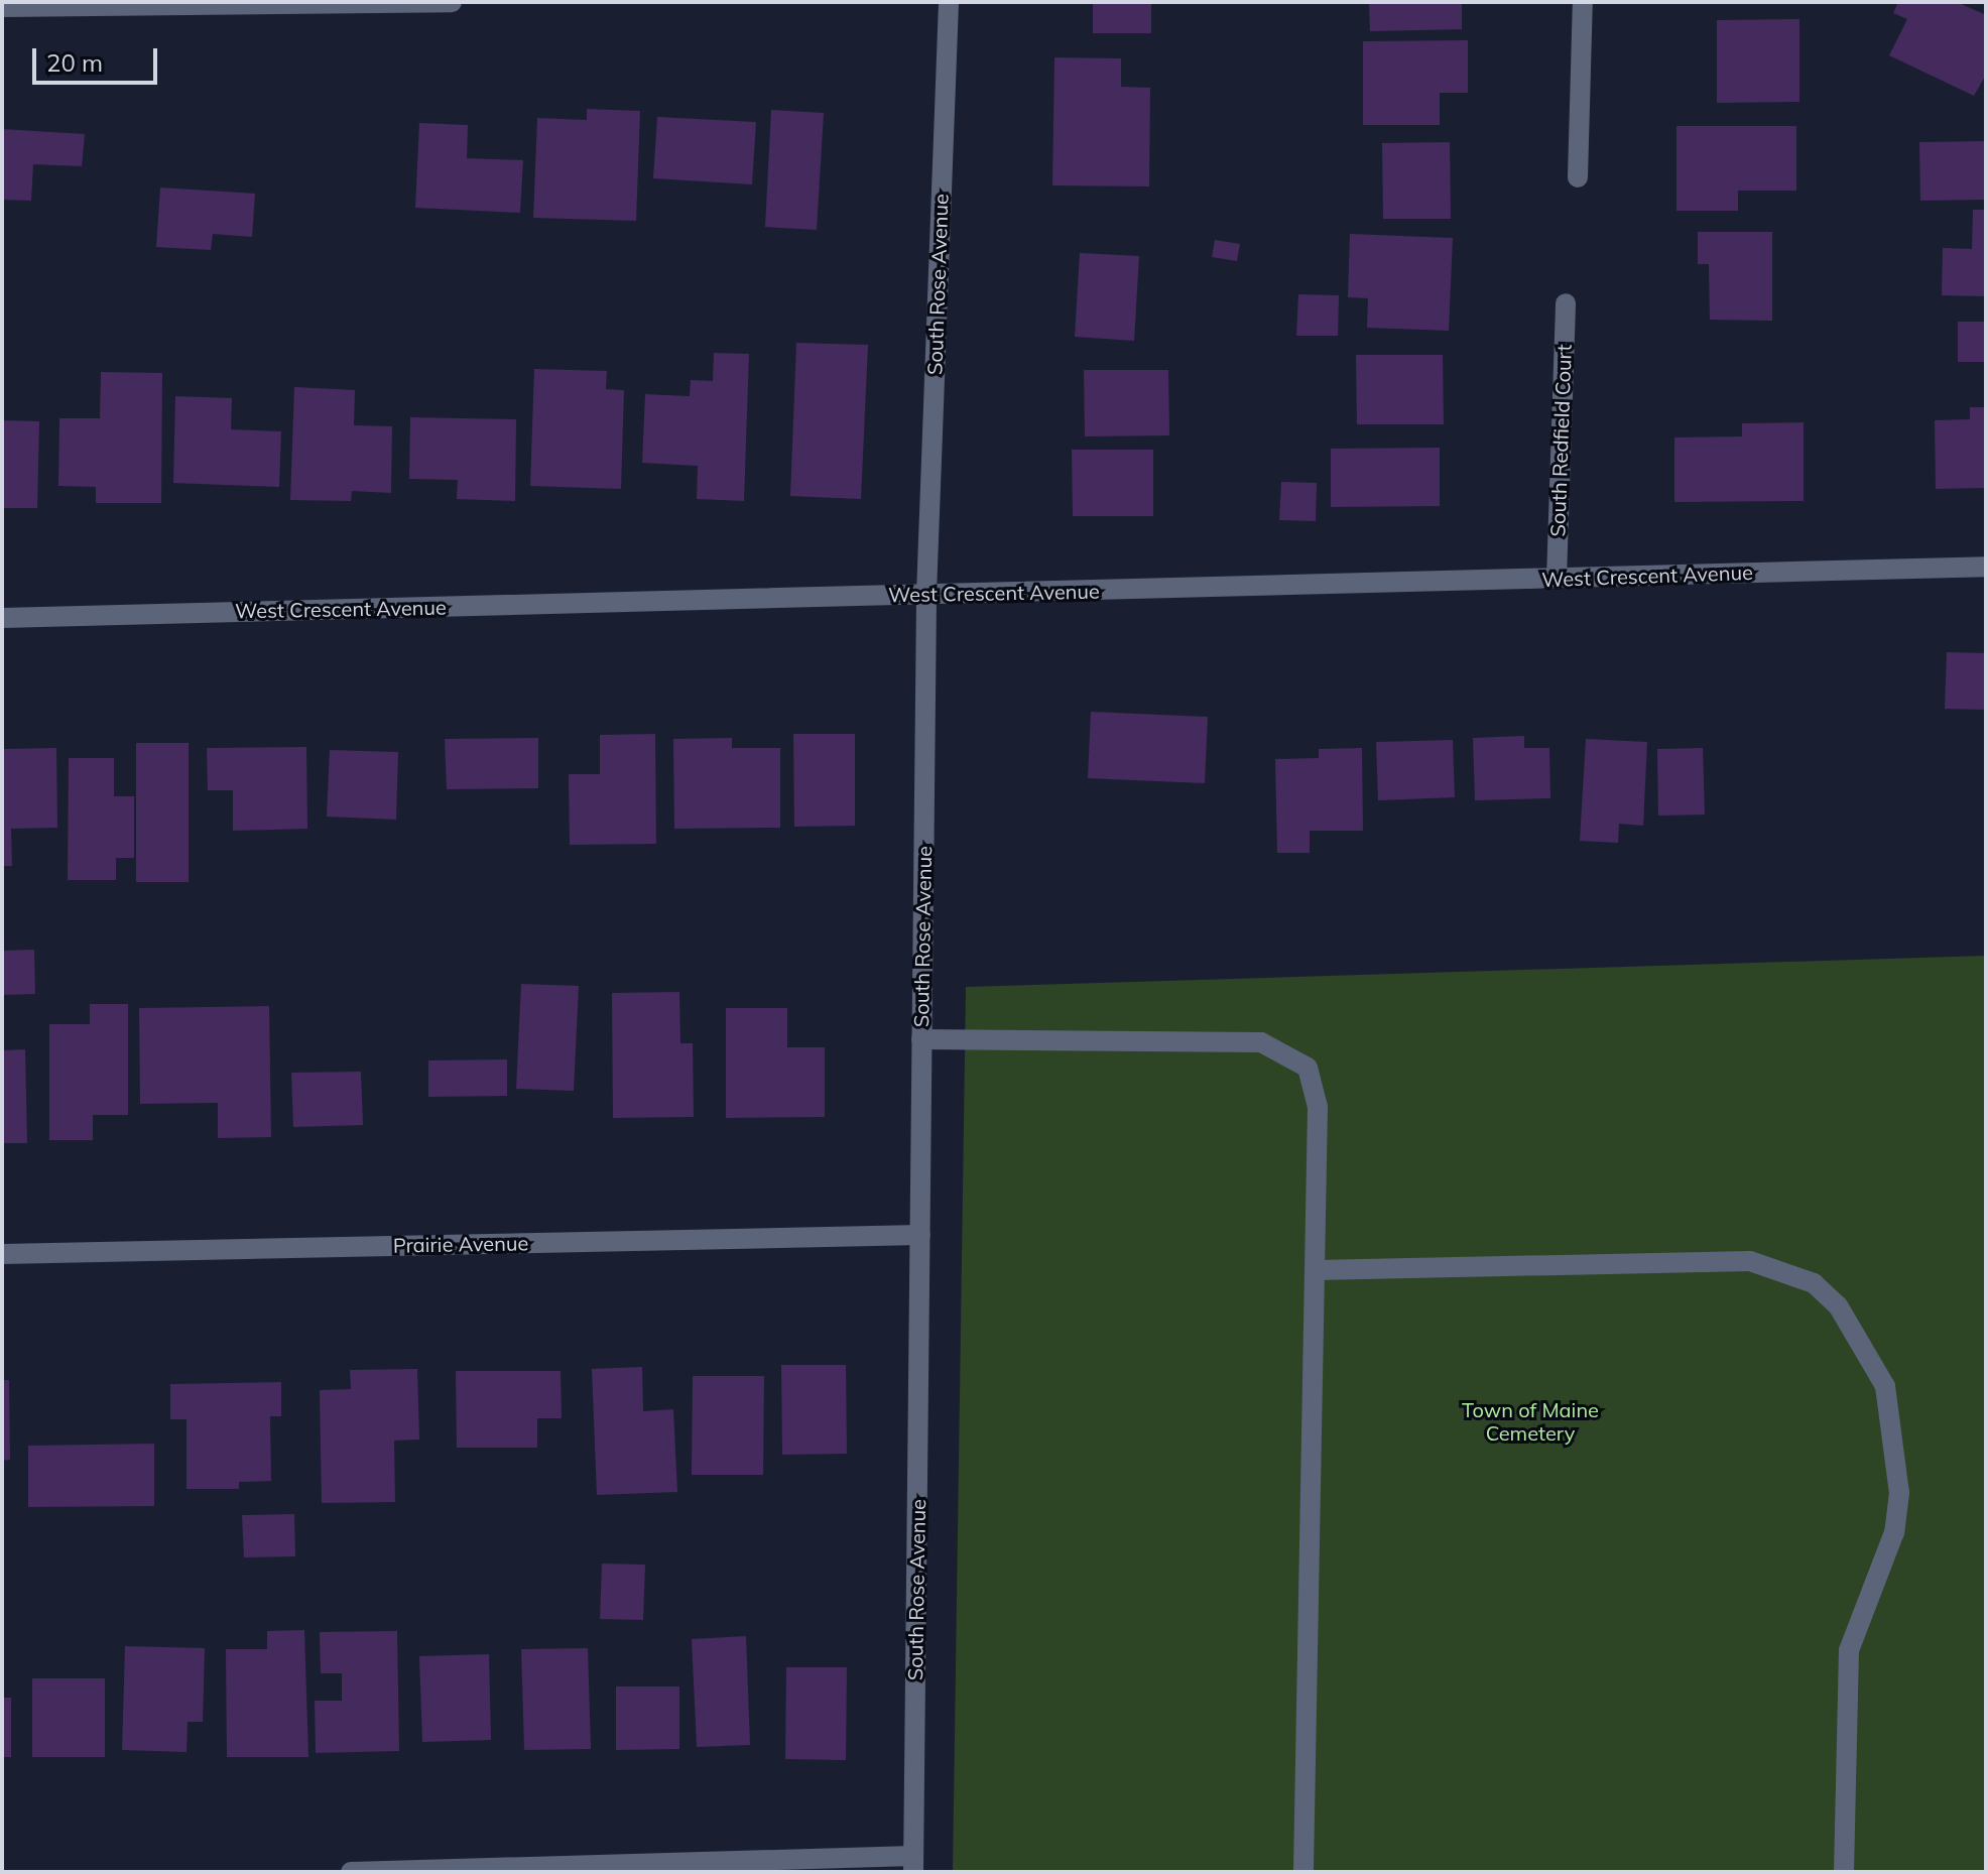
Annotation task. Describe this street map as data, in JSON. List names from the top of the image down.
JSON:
{
  "streets": {
    "street": [
      "South Rose Avenue",
      "South Redfield Court",
      "West Crescent Avenue",
      "Prairie Avenue"
    ]
  },
  "crossings": [
    ["South Rose Avenue", "West Crescent Avenue"],
    ["South Rose Avenue", "Prairie Avenue"],
    ["South Redfield Court", "West Crescent Avenue"]
  ],
  "parks": ["Town of Maine Cemetery"],
  "scale_bar": "20 m"
}
